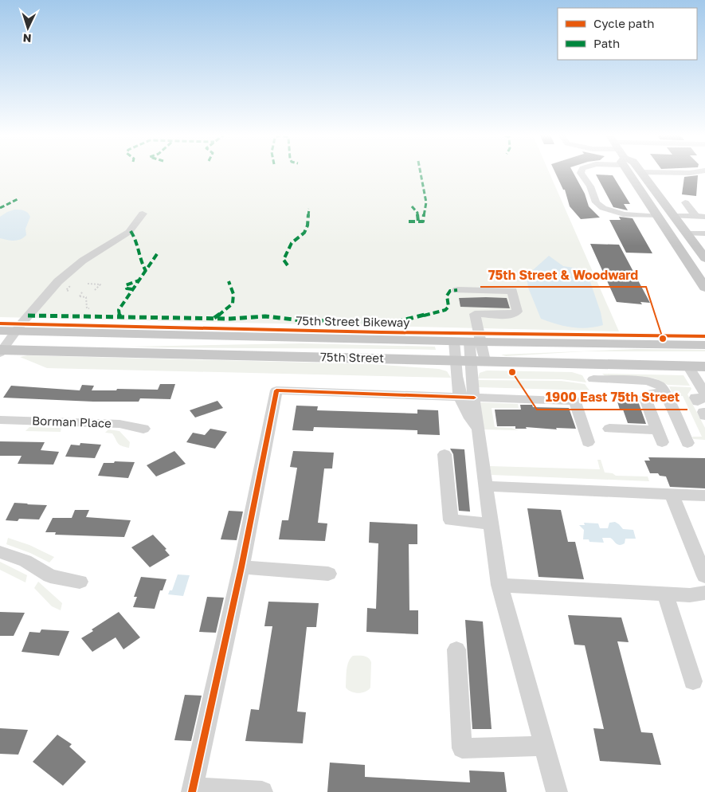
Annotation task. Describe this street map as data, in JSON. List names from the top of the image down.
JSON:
{
  "streets": {
    "main road": ["75th Street"],
    "street": ["Borman Place"],
    "cycle path": ["75th Street Bikeway"]
  },
  "places": ["75th Street & Woodward", "1900 East 75th Street"],
  "legend": ["Cycle path", "Path"],
  "north": "bottom"
}
